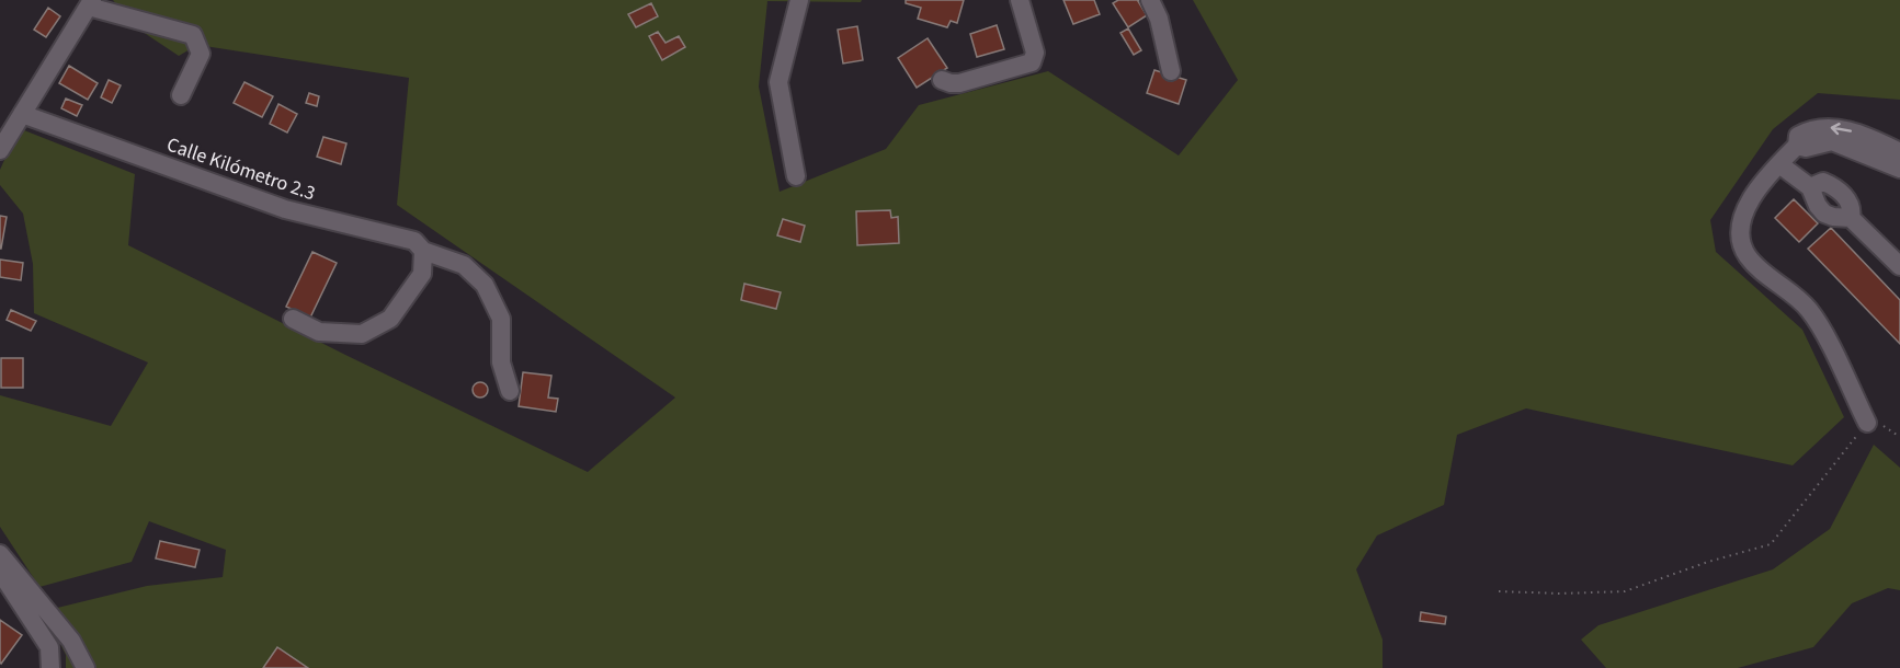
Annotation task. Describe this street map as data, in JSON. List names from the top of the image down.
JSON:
{
  "streets": {
    "street": ["Calle Kilómetro 2.3"]
  }
}
